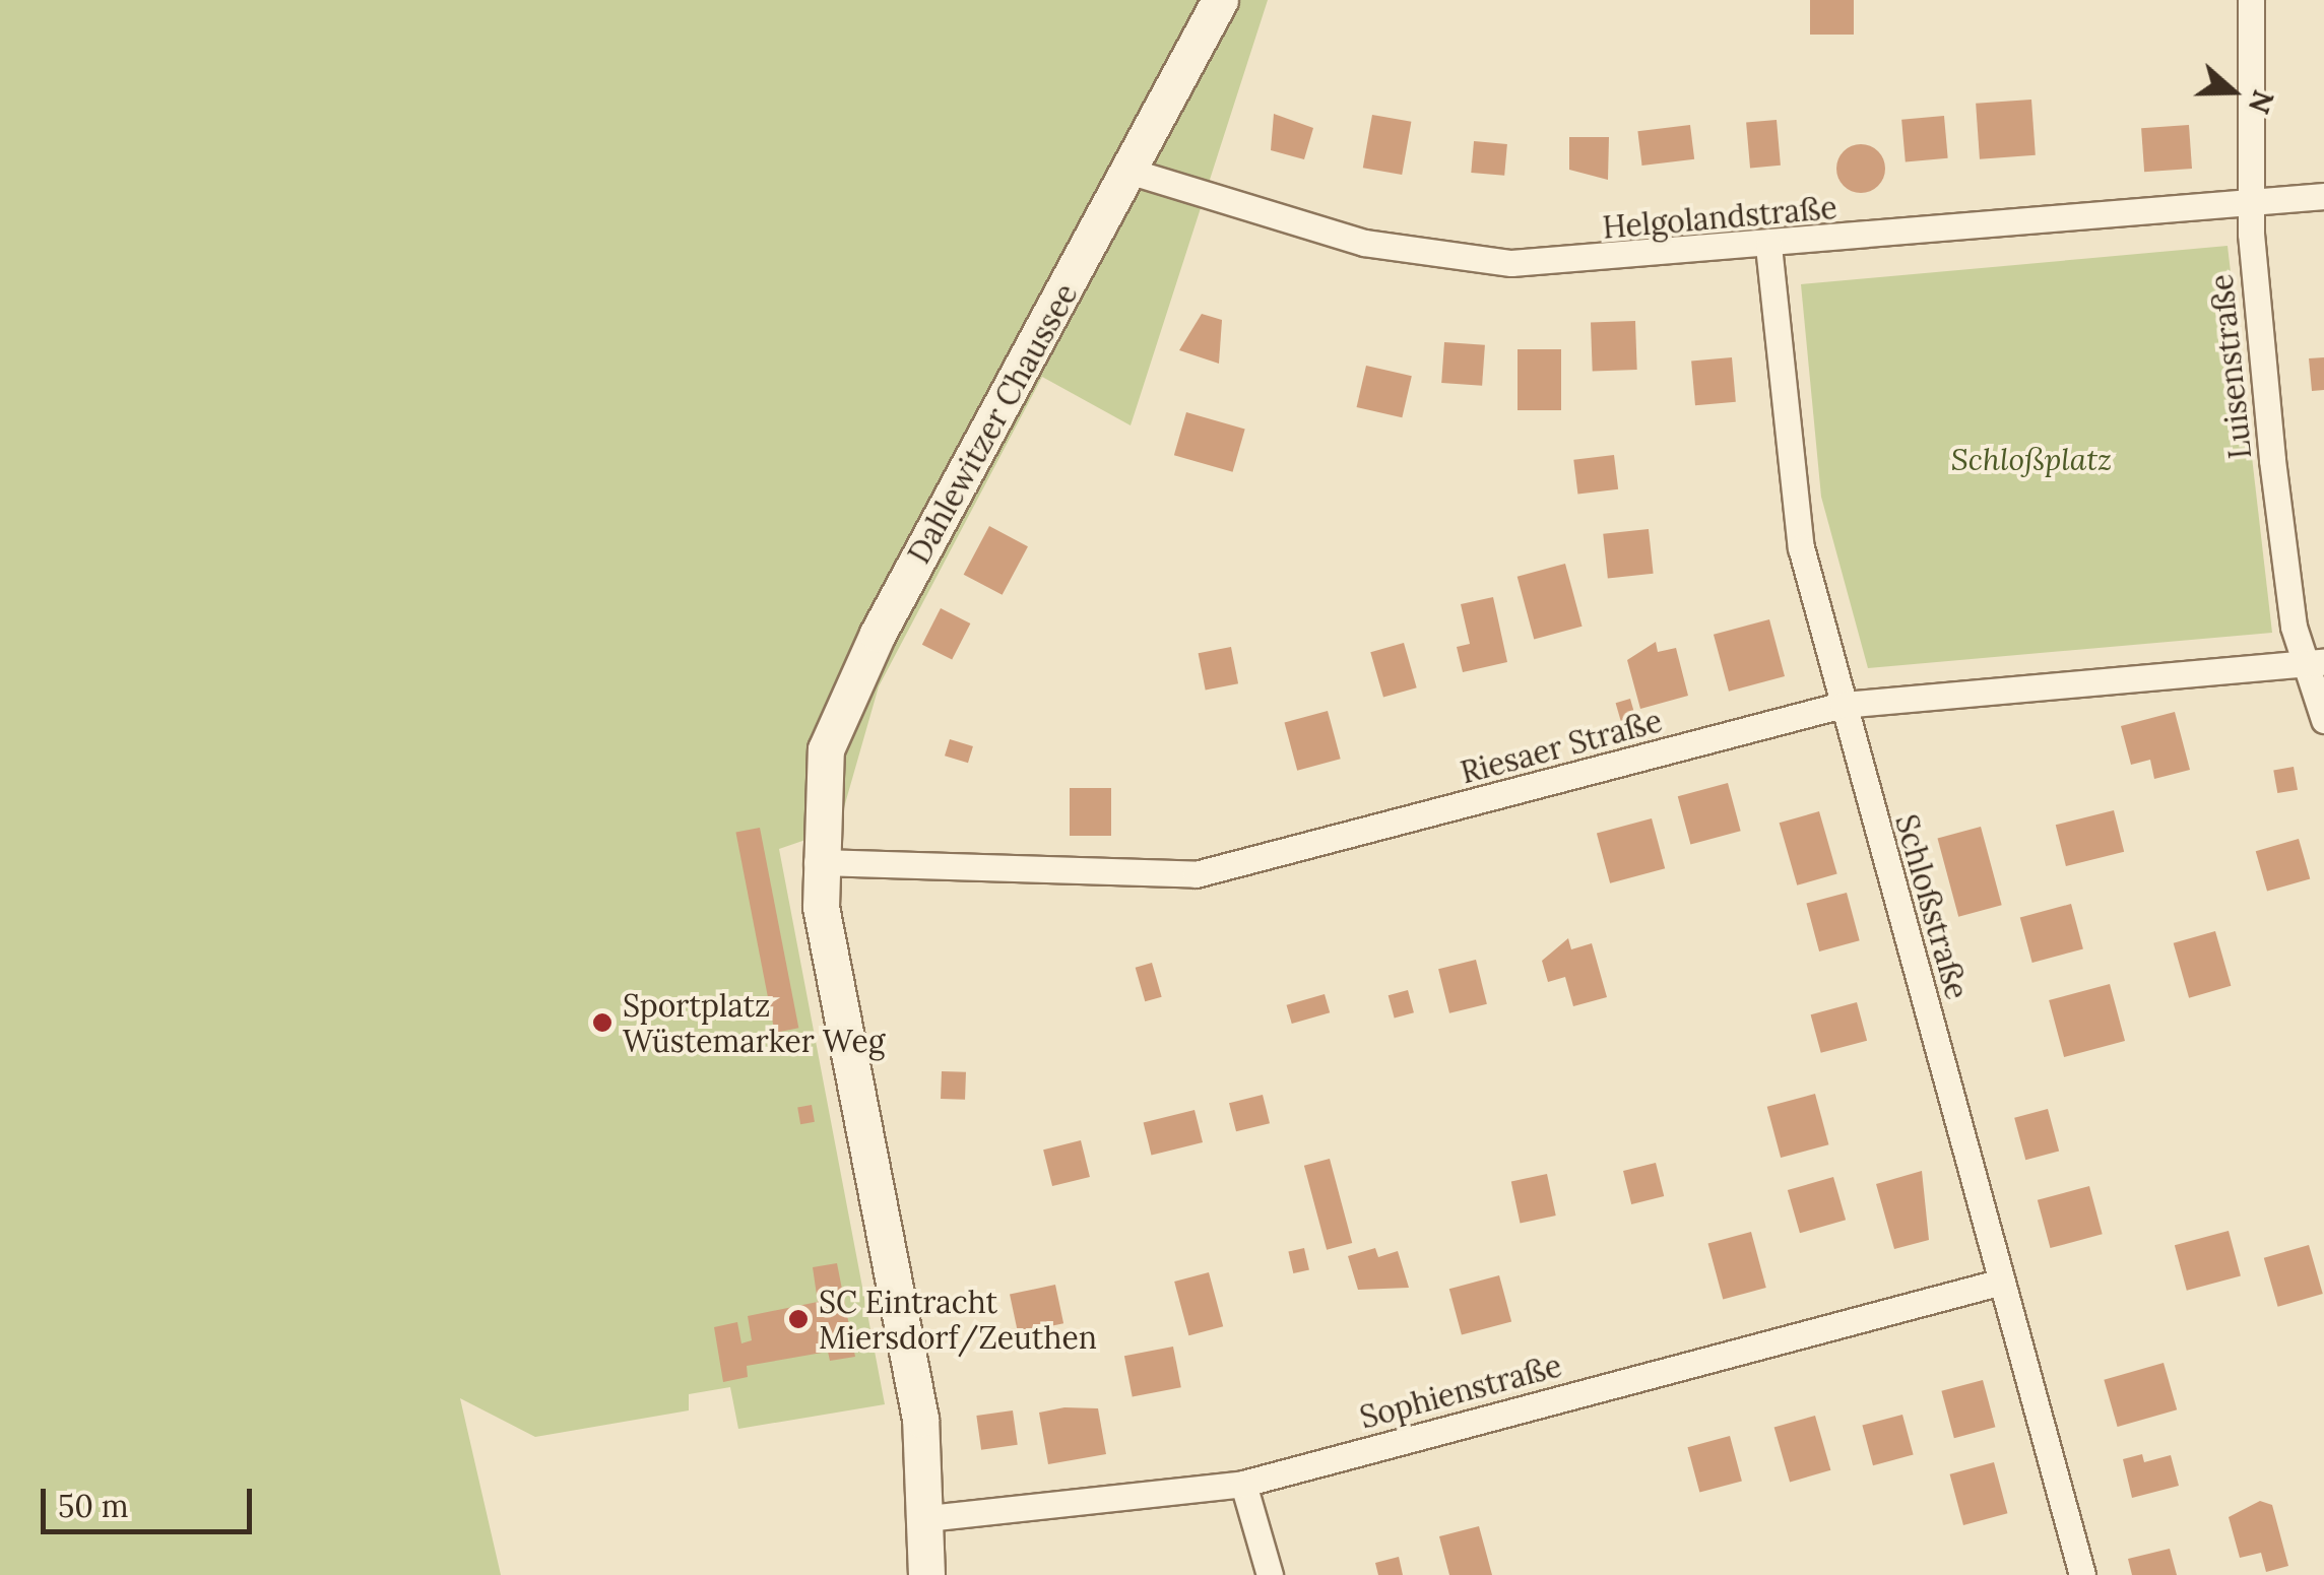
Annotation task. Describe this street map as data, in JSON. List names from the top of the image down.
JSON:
{
  "streets": {
    "main road": ["Dahlewitzer Chaussee"],
    "street": [
      "Helgolandstraße",
      "Luisenstraße",
      "Riesaer Straße",
      "Schloßstraße",
      "Sophienstraße"
    ]
  },
  "crossings": [
    ["Helgolandstraße", "Luisenstraße"],
    ["Helgolandstraße", "Dahlewitzer Chaussee"],
    ["Helgolandstraße", "Schloßstraße"],
    ["Luisenstraße", "Riesaer Straße"],
    ["Dahlewitzer Chaussee", "Riesaer Straße"],
    ["Dahlewitzer Chaussee", "Sophienstraße"],
    ["Riesaer Straße", "Schloßstraße"],
    ["Schloßstraße", "Sophienstraße"]
  ],
  "parks": ["Schloßplatz"],
  "places": ["Sportplatz Wüstemarker Weg", "SC Eintracht Miersdorf/Zeuthen"],
  "scale_bar": "50 m",
  "north": "right"
}
